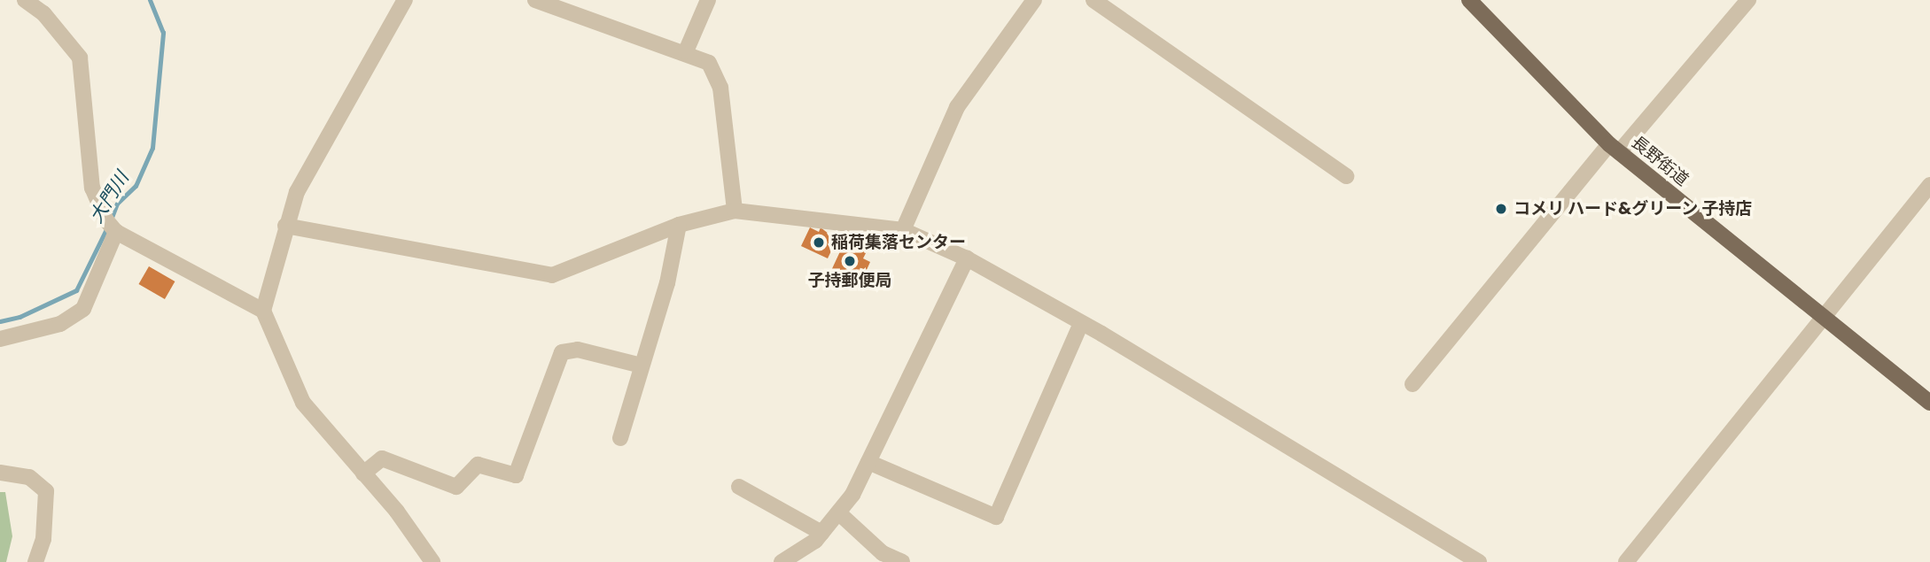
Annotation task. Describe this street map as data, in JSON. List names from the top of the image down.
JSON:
{
  "streets": {
    "main road": ["長野街道"]
  },
  "water": ["大門川"],
  "places": ["コメリ ハード&グリーン 子持店", "稲荷集落センター", "子持郵便局"]
}
